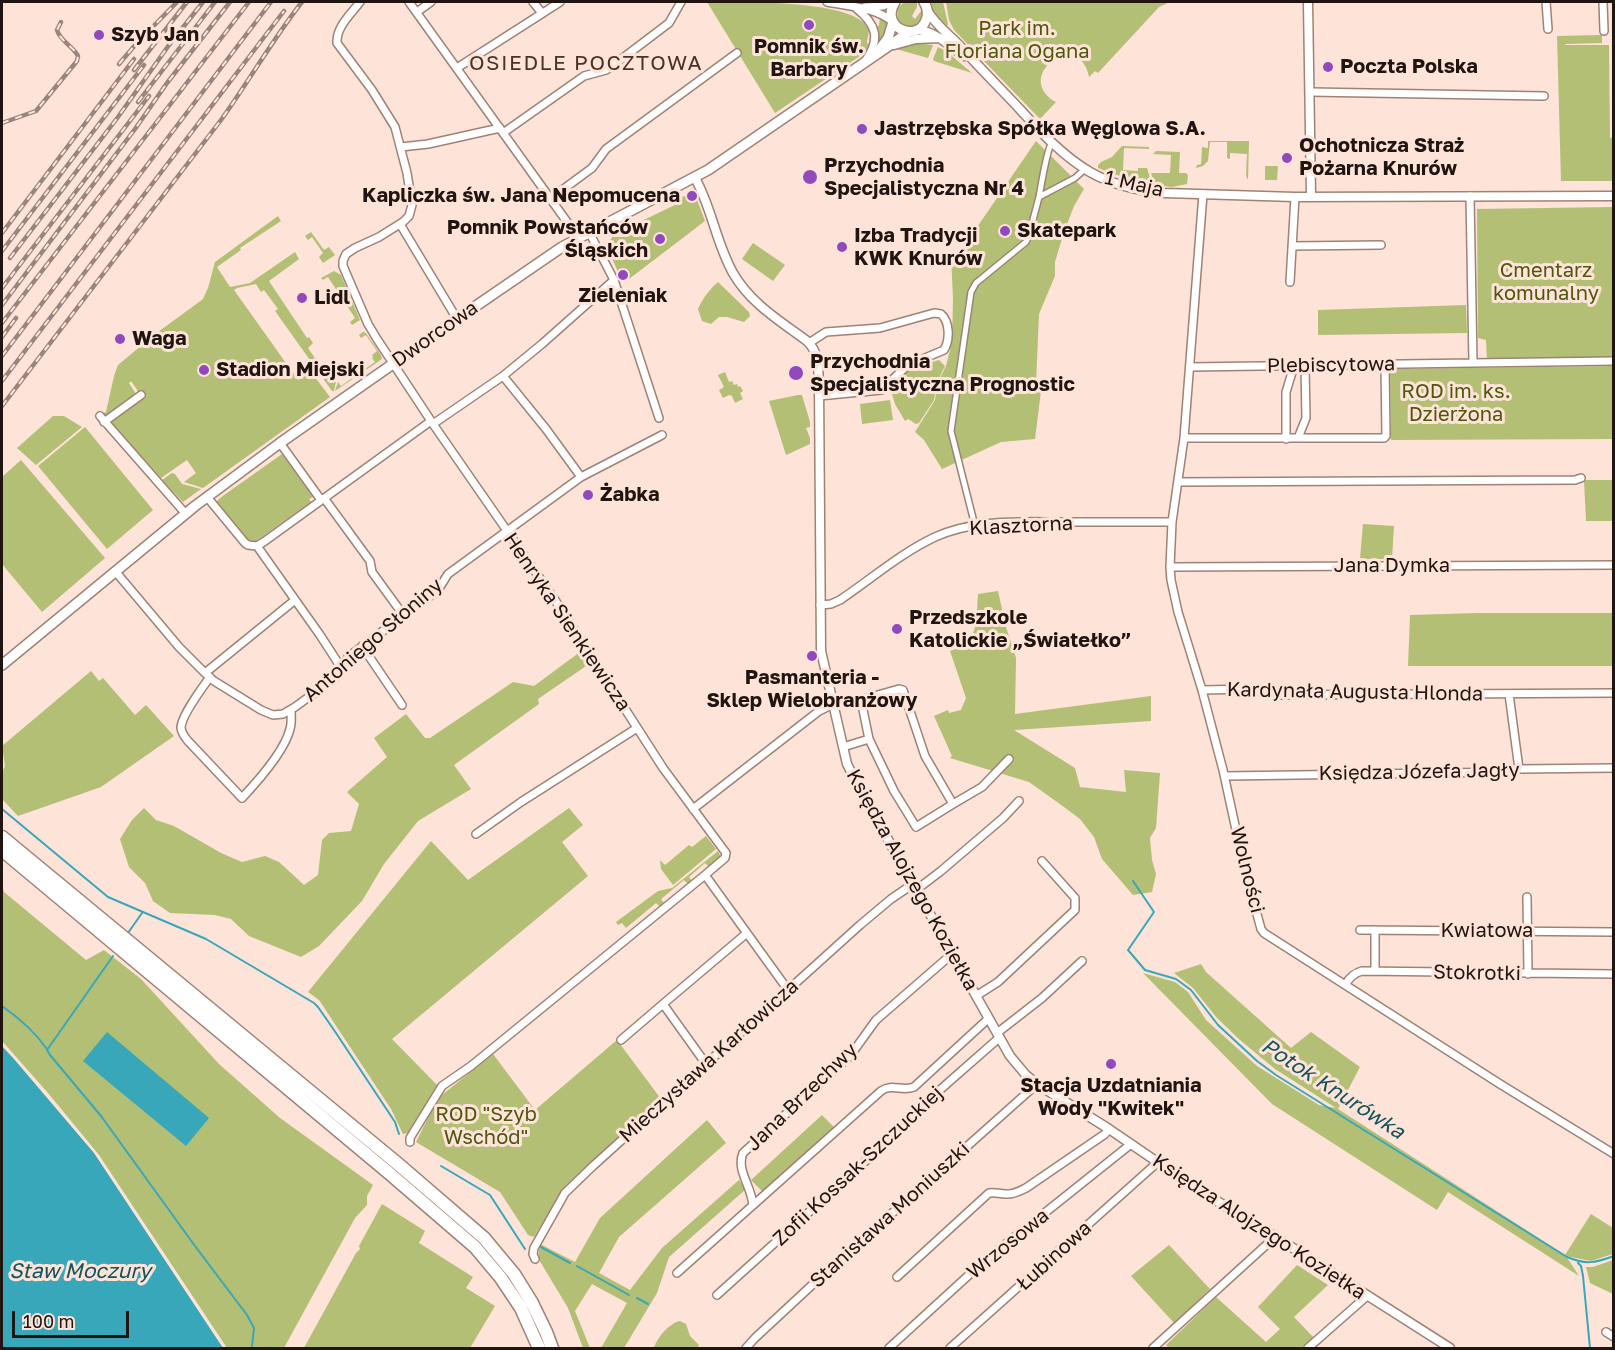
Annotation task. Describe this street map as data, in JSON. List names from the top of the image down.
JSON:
{
  "streets": {
    "main road": ["Dworcowa"],
    "street": [
      "1 Maja",
      "Plebiscytowa",
      "Klasztorna",
      "Jana Dymka",
      "Henryka Sienkiewicza",
      "Antoniego Słoniny",
      "Kardynała Augusta Hlonda",
      "Księdza Józefa Jagły",
      "Wolności",
      "Księdza Alojzego Koziełka",
      "Kwiatowa",
      "Stokrotki",
      "Mieczysława Karłowicza",
      "Jana Brzechwy",
      "Zofii Kossak-Szczuckiej",
      "Stanisława Moniuszki",
      "Wrzosowa",
      "Łubinowa"
    ]
  },
  "crossings": [
    ["1 Maja", "Dworcowa"],
    ["1 Maja", "Wolności"],
    ["Dworcowa", "Henryka Sienkiewicza"],
    ["Plebiscytowa", "Wolności"],
    ["Klasztorna", "Wolności"],
    ["Klasztorna", "Księdza Alojzego Koziełka"],
    ["Jana Dymka", "Wolności"],
    ["Henryka Sienkiewicza", "Antoniego Słoniny"],
    ["Kardynała Augusta Hlonda", "Księdza Józefa Jagły"],
    ["Kardynała Augusta Hlonda", "Wolności"],
    ["Księdza Józefa Jagły", "Wolności"],
    ["Wolności", "Stokrotki"],
    ["Księdza Alojzego Koziełka", "Mieczysława Karłowicza"],
    ["Księdza Alojzego Koziełka", "Jana Brzechwy"],
    ["Księdza Alojzego Koziełka", "Zofii Kossak-Szczuckiej"],
    ["Księdza Alojzego Koziełka", "Stanisława Moniuszki"],
    ["Księdza Alojzego Koziełka", "Wrzosowa"],
    ["Księdza Alojzego Koziełka", "Łubinowa"]
  ],
  "districts": ["OSIEDLE POCZTOWA"],
  "water": ["Potok Knurówka", "Staw Moczury"],
  "parks": [
    "Park im. Floriana Ogana",
    "Cmentarz komunalny",
    "ROD im. ks. Dzierżona",
    "ROD \"Szyb Wschód\""
  ],
  "places": [
    "Pomnik św. Barbary",
    "Szyb Jan",
    "Poczta Polska",
    "Jastrzębska Spółka Węglowa S.A.",
    "Ochotnicza Straż Pożarna Knurów",
    "Przychodnia Specjalistyczna Nr 4",
    "Kapliczka św. Jana Nepomucena",
    "Skatepark",
    "Pomnik Powstańców Śląskich",
    "Izba Tradycji KWK Knurów",
    "Zieleniak",
    "Lidl",
    "Waga",
    "Stadion Miejski",
    "Przychodnia Specjalistyczna Prognostic",
    "Żabka",
    "Przedszkole Katolickie „Światełko”",
    "Pasmanteria - Sklep Wielobranżowy",
    "Stacja Uzdatniania Wody \"Kwitek\""
  ],
  "scale_bar": "100 m"
}
